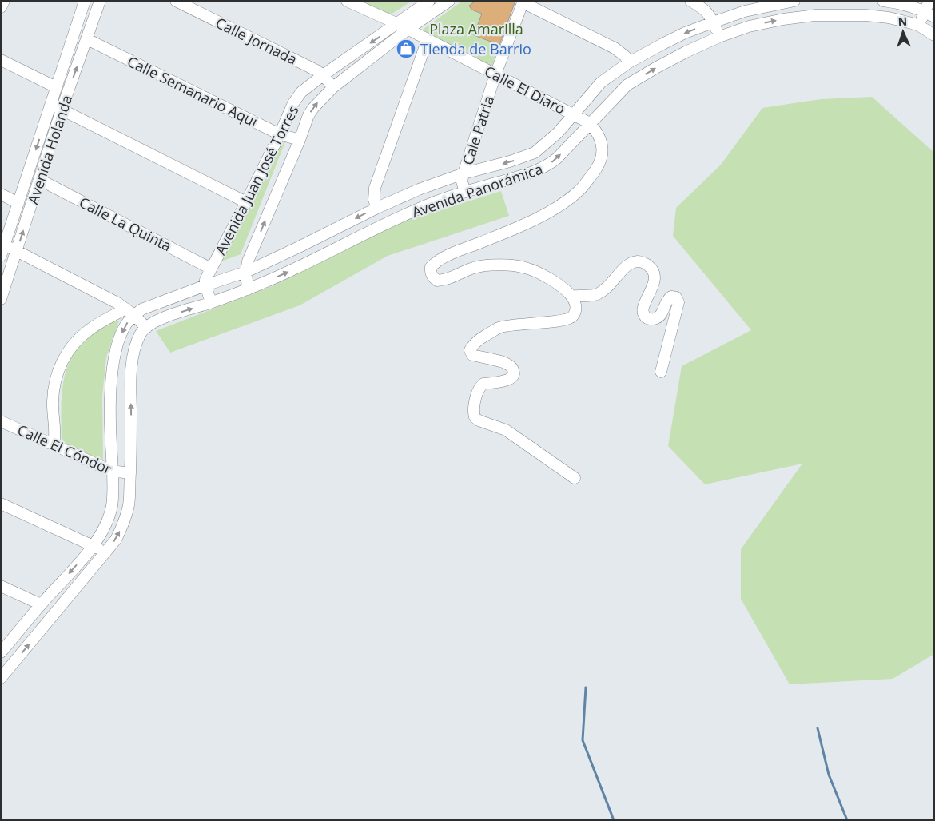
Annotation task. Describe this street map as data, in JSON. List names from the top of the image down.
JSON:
{
  "streets": {
    "street": [
      "Calle Jornada",
      "Calle El Diaro",
      "Calle Semanario Aqui",
      "Cale Patria",
      "Avenida Holanda",
      "Avenida Juan José Torres",
      "Avenida Panorámica",
      "Calle La Quinta",
      "Calle El Cóndor"
    ]
  },
  "crossings": [
    ["Calle Jornada", "Avenida Juan José Torres"],
    ["Calle El Diaro", "Cale Patria"],
    ["Calle El Diaro", "Avenida Juan José Torres"],
    ["Calle El Diaro", "Avenida Panorámica"],
    ["Calle Semanario Aqui", "Avenida Holanda"],
    ["Calle Semanario Aqui", "Avenida Juan José Torres"],
    ["Cale Patria", "Avenida Panorámica"],
    ["Avenida Holanda", "Calle La Quinta"],
    ["Avenida Juan José Torres", "Avenida Panorámica"],
    ["Avenida Juan José Torres", "Calle La Quinta"],
    ["Avenida Panorámica", "Calle El Cóndor"]
  ],
  "parks": ["Plaza Amarilla"],
  "places": {
    "shop": ["Tienda de Barrio"]
  },
  "north": "top"
}
